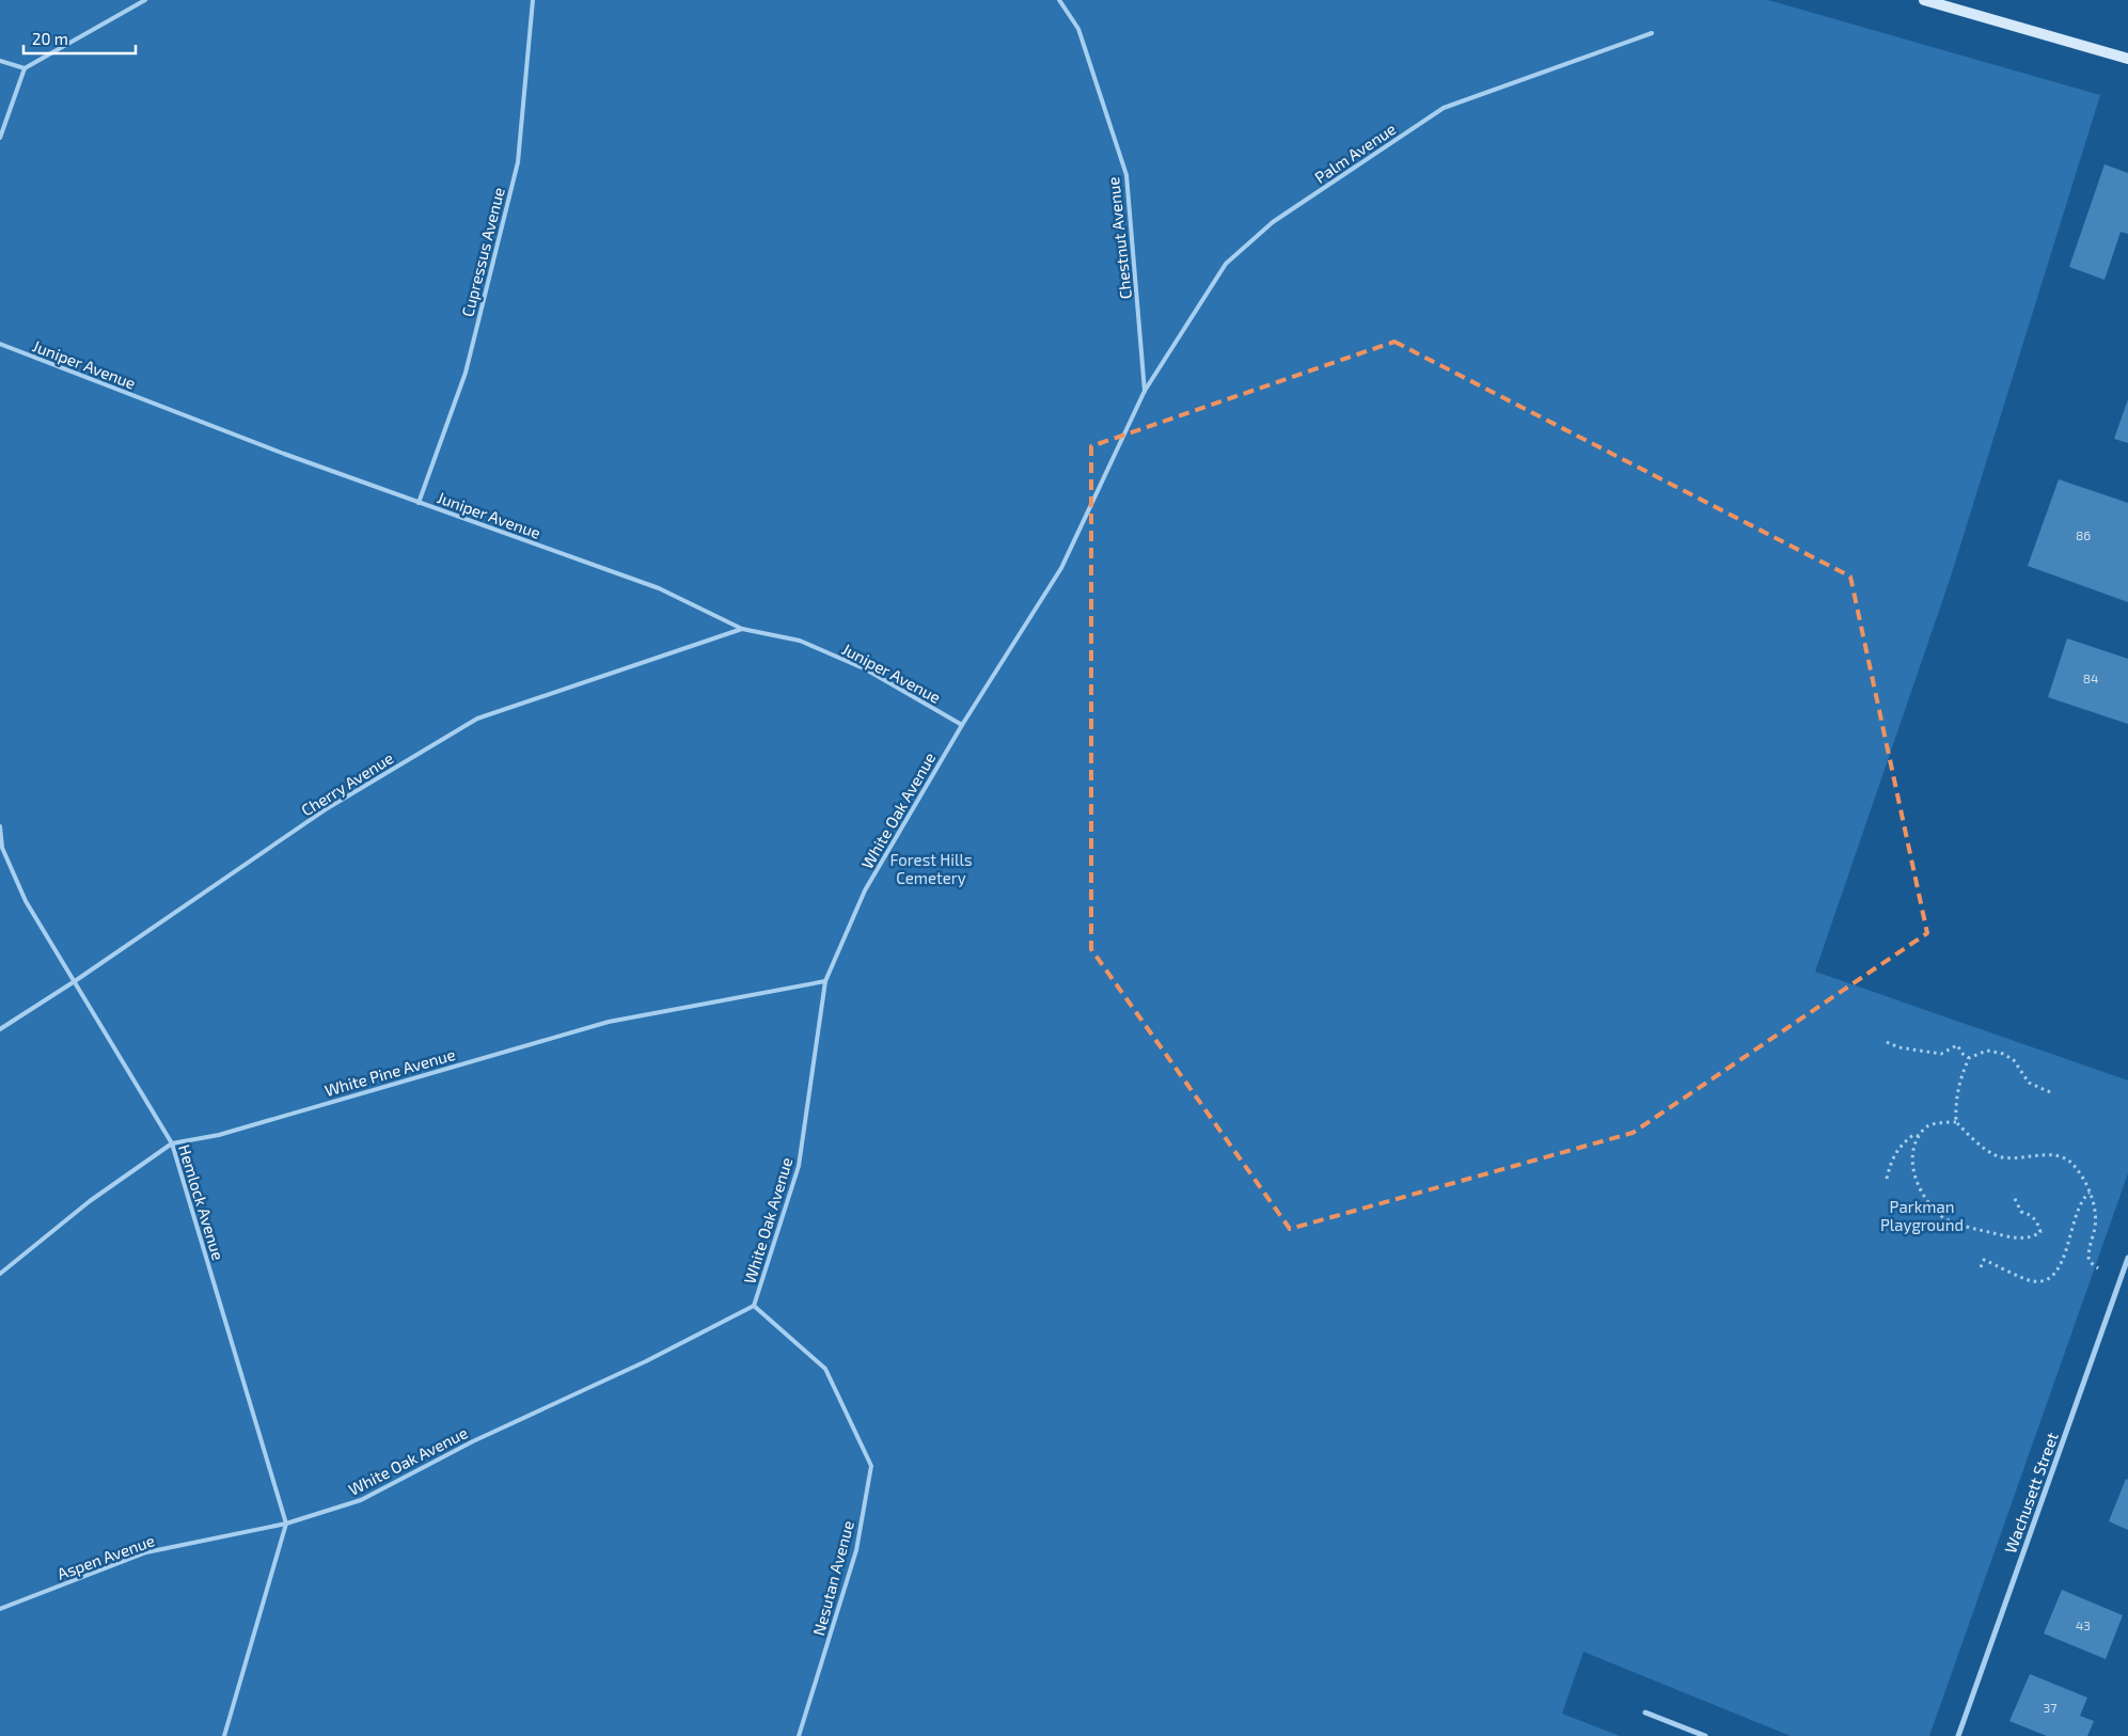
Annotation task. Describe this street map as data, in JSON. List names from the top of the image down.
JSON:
{
  "streets": {
    "street": ["Wachusett Street"],
    "lane": [
      "Palm Avenue",
      "Chestnut Avenue",
      "Cupressus Avenue",
      "Juniper Avenue",
      "Cherry Avenue",
      "White Oak Avenue",
      "White Pine Avenue",
      "Hemlock Avenue",
      "Aspen Avenue",
      "Nesutan Avenue"
    ]
  },
  "crossings": [
    ["Palm Avenue", "Chestnut Avenue"],
    ["Palm Avenue", "White Oak Avenue"],
    ["Chestnut Avenue", "White Oak Avenue"],
    ["Cupressus Avenue", "Juniper Avenue"],
    ["Juniper Avenue", "Cherry Avenue"],
    ["Juniper Avenue", "White Oak Avenue"],
    ["Cherry Avenue", "Hemlock Avenue"],
    ["White Oak Avenue", "White Pine Avenue"],
    ["White Oak Avenue", "Hemlock Avenue"],
    ["White Oak Avenue", "Aspen Avenue"],
    ["White Oak Avenue", "Nesutan Avenue"],
    ["White Pine Avenue", "Hemlock Avenue"],
    ["Hemlock Avenue", "Aspen Avenue"]
  ],
  "parks": ["Forest Hills Cemetery", "Parkman Playground"],
  "house_numbers": [
    "86",
    "84",
    "43",
    "37"
  ],
  "scale_bar": "20 m"
}
